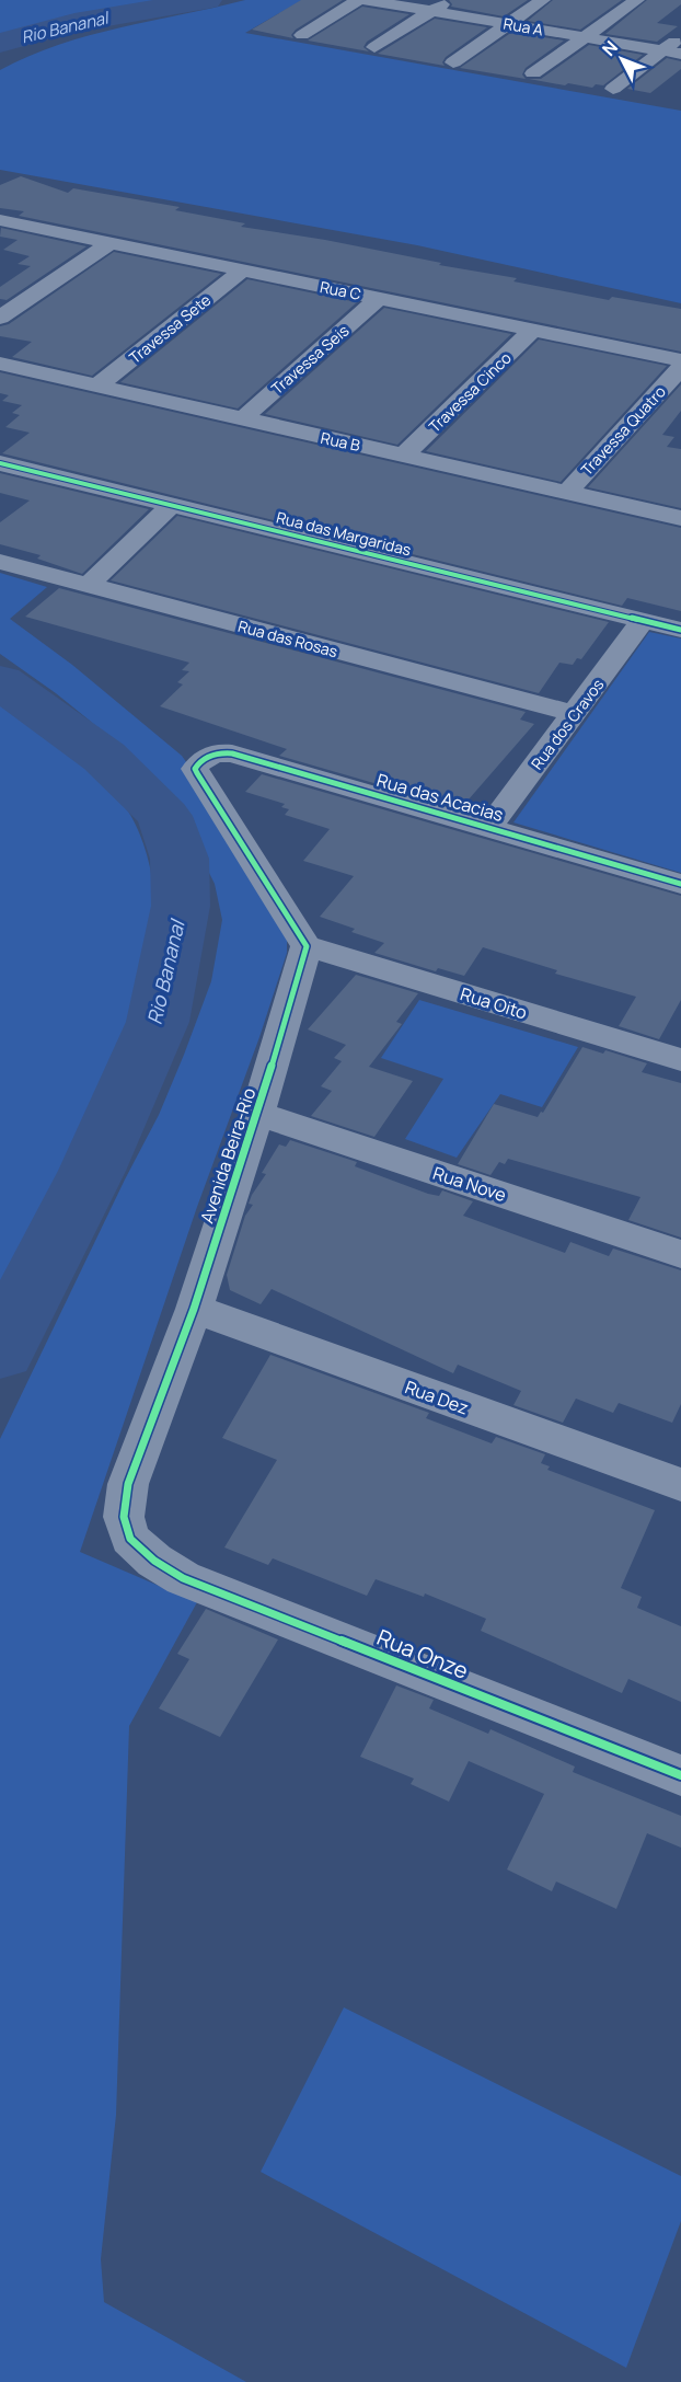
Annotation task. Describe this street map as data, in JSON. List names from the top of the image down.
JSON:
{
  "streets": {
    "street": [
      "Rua A",
      "Rua C",
      "Travessa Sete",
      "Travessa Seis",
      "Travessa Cinco",
      "Travessa Quatro",
      "Rua B",
      "Rua das Margaridas",
      "Rua das Rosas",
      "Rua dos Cravos",
      "Rua das Acacias",
      "Rua Oito",
      "Avenida Beira-Rio",
      "Rua Nove",
      "Rua Dez",
      "Rua Onze"
    ]
  },
  "crossings": [
    ["Rua C", "Travessa Sete"],
    ["Rua C", "Travessa Seis"],
    ["Rua C", "Travessa Cinco"],
    ["Travessa Sete", "Rua B"],
    ["Travessa Seis", "Rua B"],
    ["Travessa Cinco", "Rua B"],
    ["Travessa Quatro", "Rua B"],
    ["Rua das Margaridas", "Rua dos Cravos"],
    ["Rua das Rosas", "Rua dos Cravos"],
    ["Rua dos Cravos", "Rua das Acacias"],
    ["Rua das Acacias", "Rua Oito"],
    ["Rua das Acacias", "Avenida Beira-Rio"],
    ["Rua Oito", "Avenida Beira-Rio"],
    ["Avenida Beira-Rio", "Rua Nove"],
    ["Avenida Beira-Rio", "Rua Dez"],
    ["Avenida Beira-Rio", "Rua Onze"]
  ],
  "water": ["Rio Bananal"],
  "north": "top left"
}
